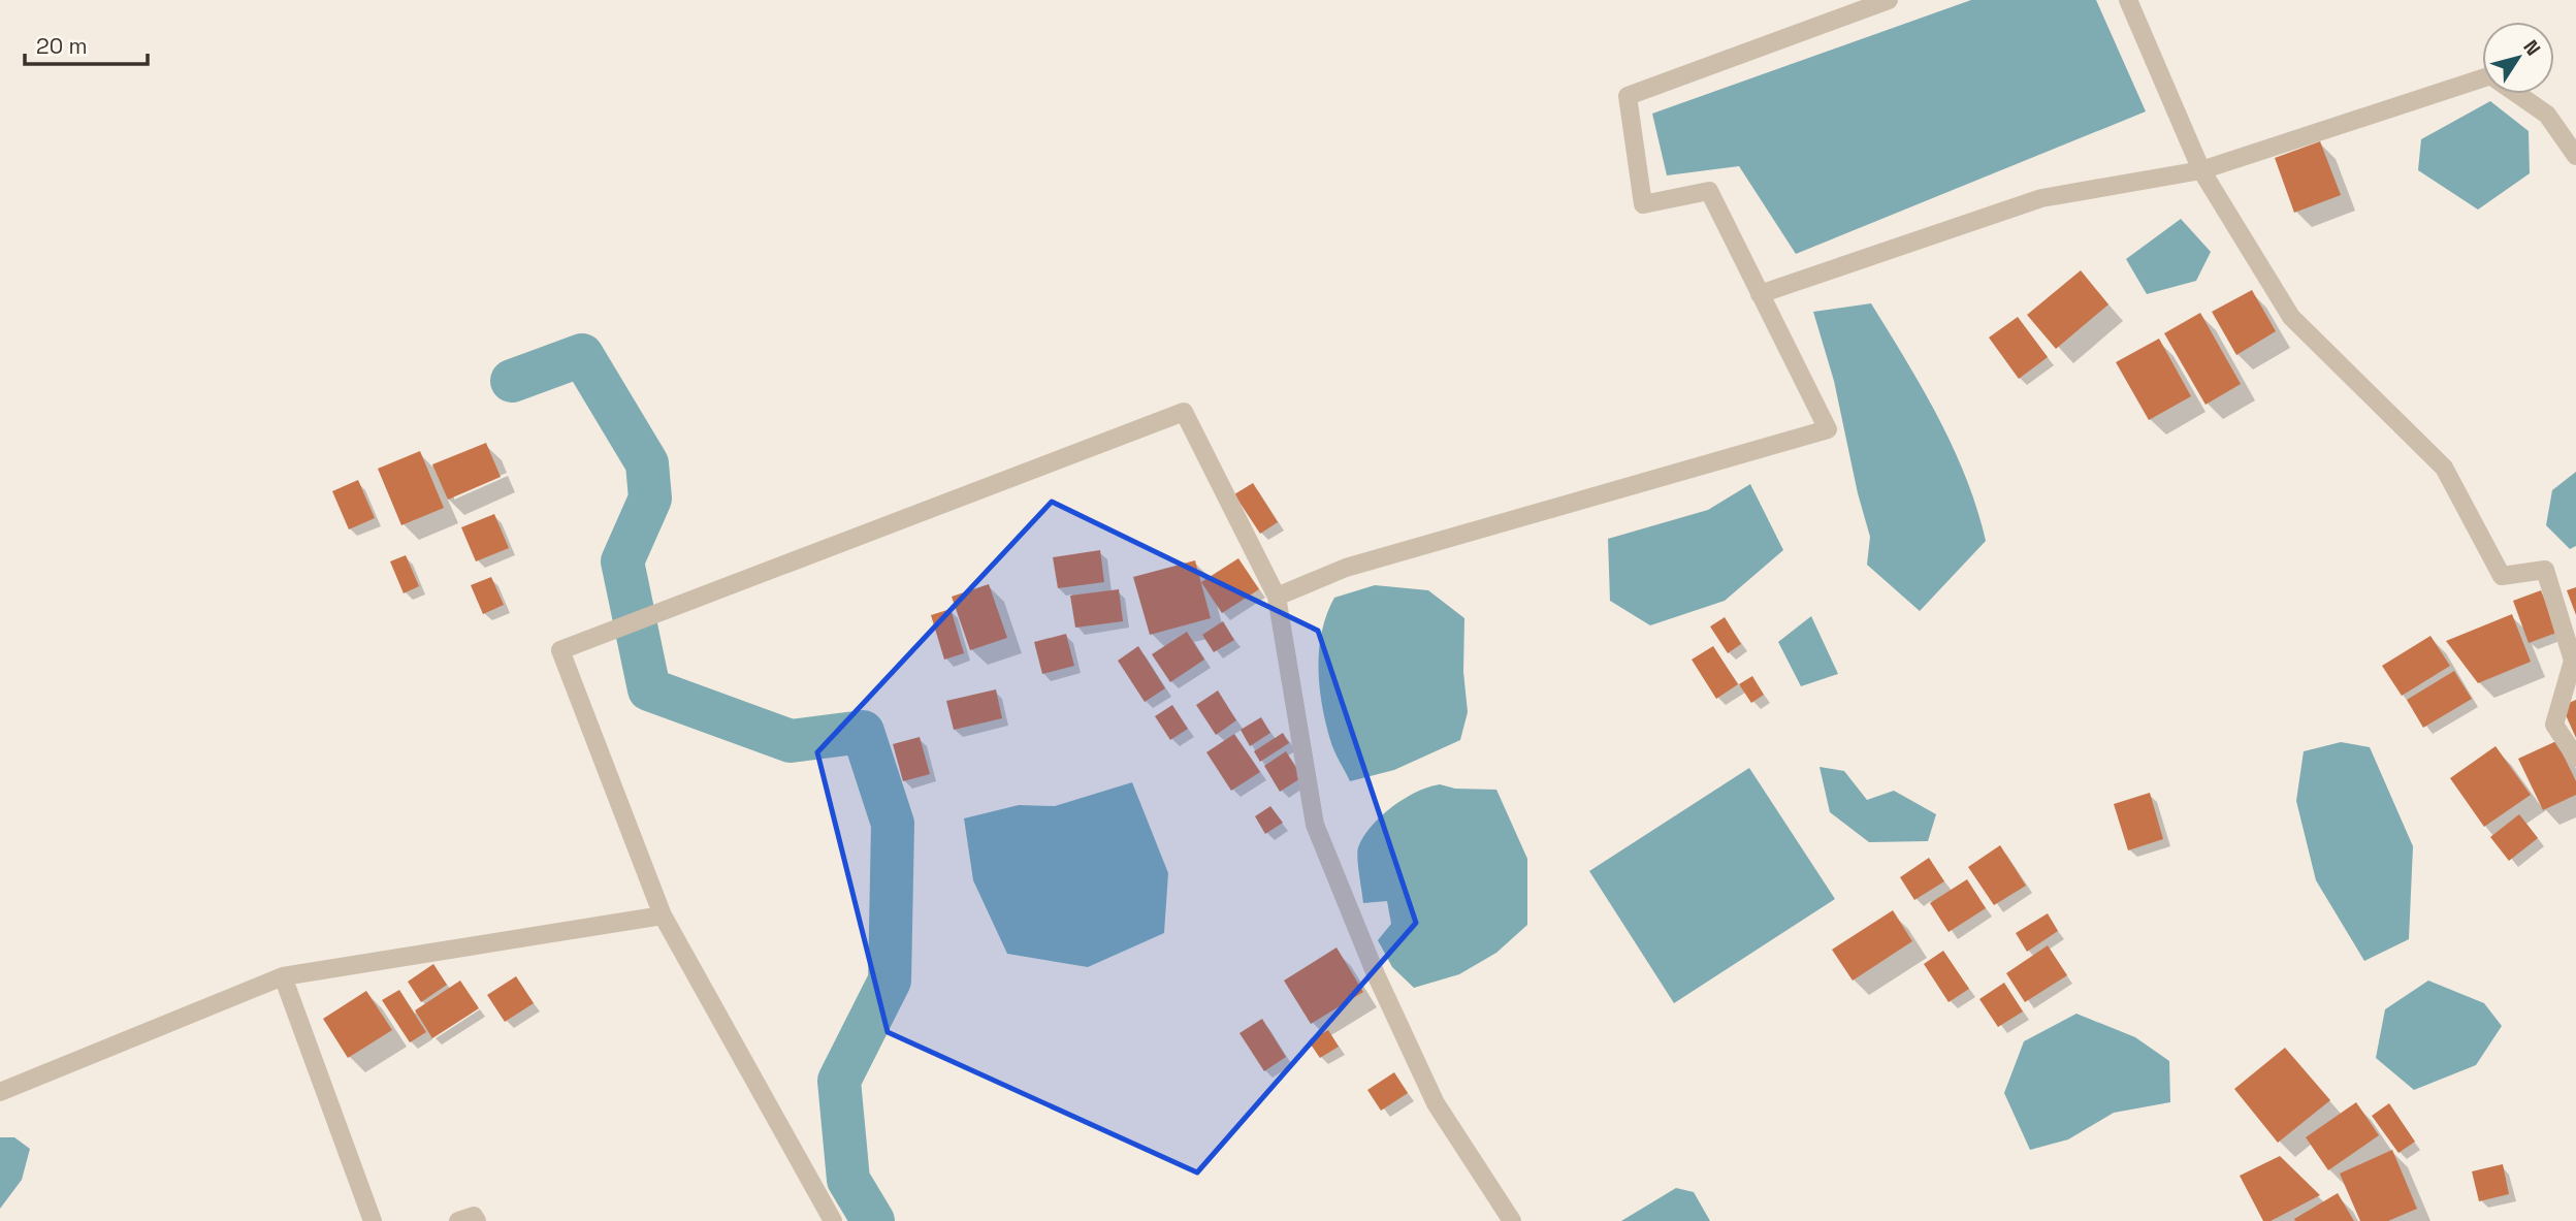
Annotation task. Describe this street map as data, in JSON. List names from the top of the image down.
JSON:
{
  "scale_bar": "20 m",
  "north": "top right"
}
